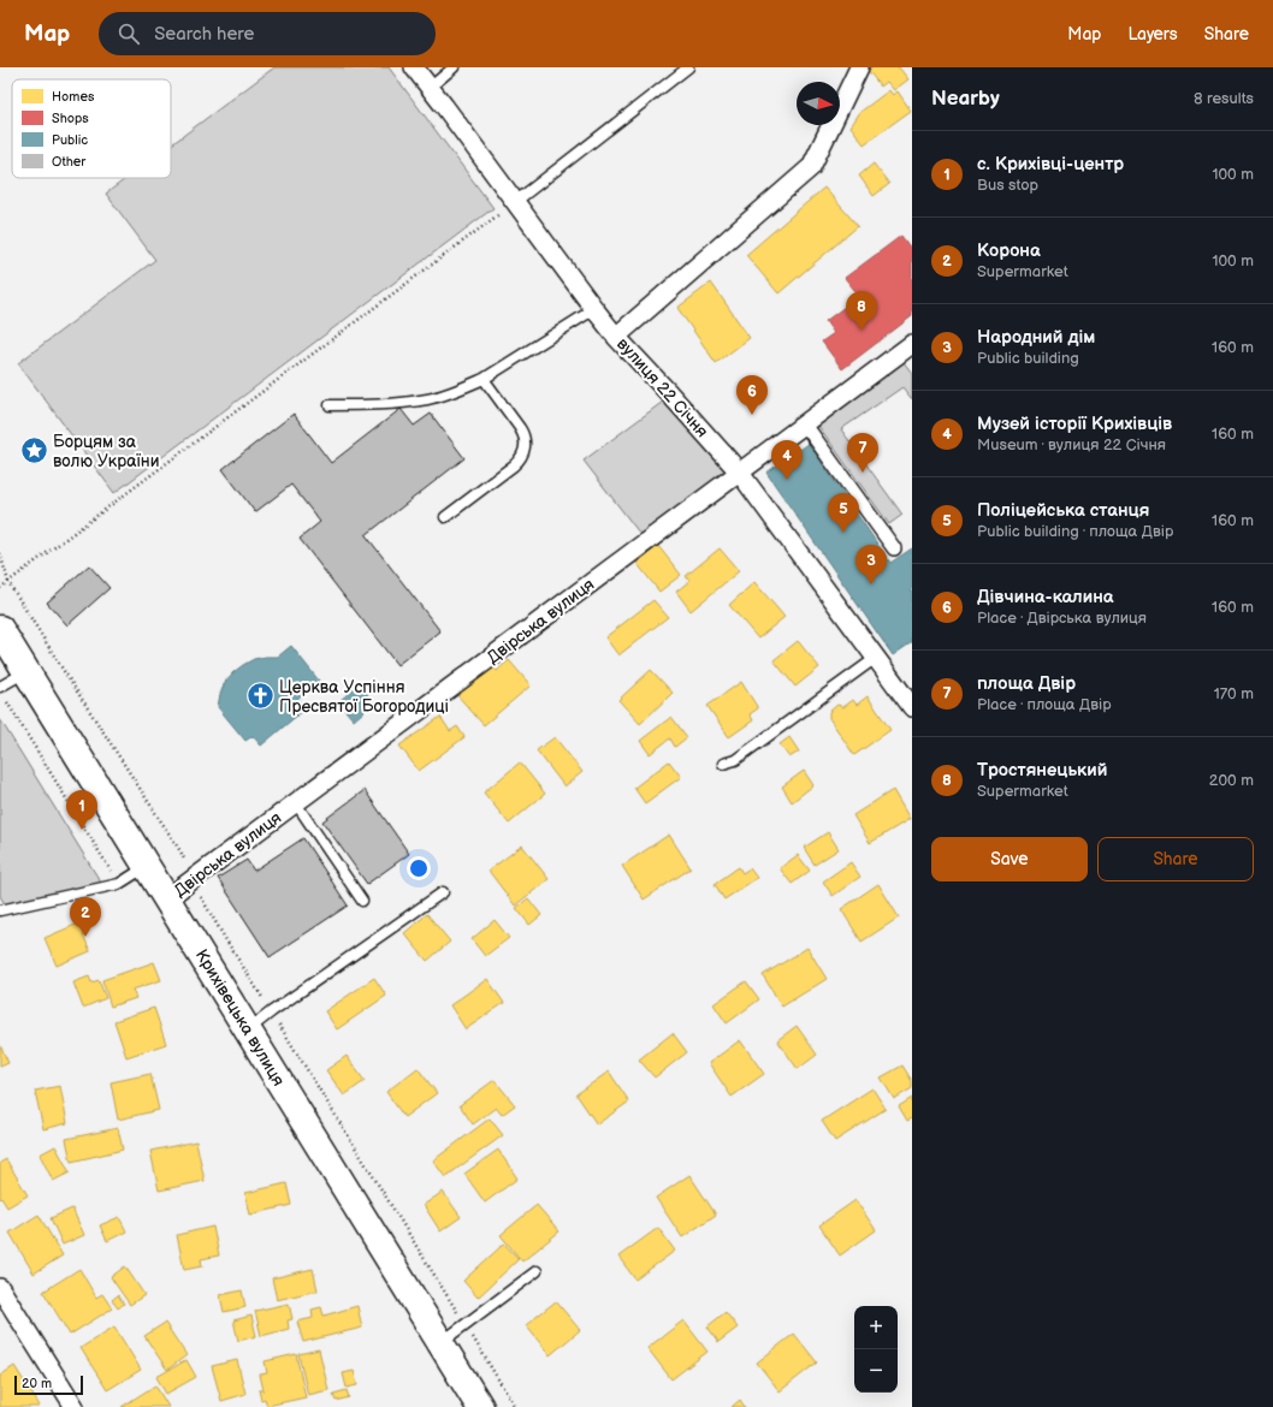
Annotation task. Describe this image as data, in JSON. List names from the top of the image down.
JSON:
{
  "streets": {
    "main road": ["Крихівецька вулиця"],
    "street": ["вулиця 22 Січня", "Двірська вулиця"]
  },
  "crossings": [
    ["вулиця 22 Січня", "Двірська вулиця"],
    ["Двірська вулиця", "Крихівецька вулиця"]
  ],
  "places": {
    "place": ["Борцям за волю України"],
    "church": ["Церква Успіння Пресвятої Богородиці"]
  },
  "legend": [
    "Homes",
    "Shops",
    "Public",
    "Other"
  ],
  "scale_bar": "20 m",
  "north": "right",
  "page": {
    "header": "Map",
    "search": "Search here",
    "nav": ["Map", "Layers", "Share"],
    "heading": ["Nearby", "8 results"],
    "list": [
      {
        "mark": "1",
        "name": "с. Крихівці-центр",
        "note": "Bus stop",
        "value": "100 m"
      },
      {
        "mark": "2",
        "name": "Корона",
        "note": "Supermarket",
        "value": "100 m"
      },
      {
        "mark": "3",
        "name": "Народний дім",
        "note": "Public building",
        "value": "160 m"
      },
      {
        "mark": "4",
        "name": "Музей історії Крихівців",
        "note": "Museum · вулиця 22 Січня",
        "value": "160 m"
      },
      {
        "mark": "5",
        "name": "Поліцейська станця",
        "note": "Public building · площа Двір",
        "value": "160 m"
      },
      {
        "mark": "6",
        "name": "Дівчина-калина",
        "note": "Place · Двірська вулиця",
        "value": "160 m"
      },
      {
        "mark": "7",
        "name": "площа Двір",
        "note": "Place · площа Двір",
        "value": "170 m"
      },
      {
        "mark": "8",
        "name": "Тростянецький",
        "note": "Supermarket",
        "value": "200 m"
      }
    ],
    "pins": [
      "8",
      "6",
      "7",
      "4",
      "5",
      "3",
      "1",
      "2"
    ],
    "buttons": ["Save", "Share"],
    "map_buttons": ["+", "−"],
    "scale": "20 m"
  }
}
